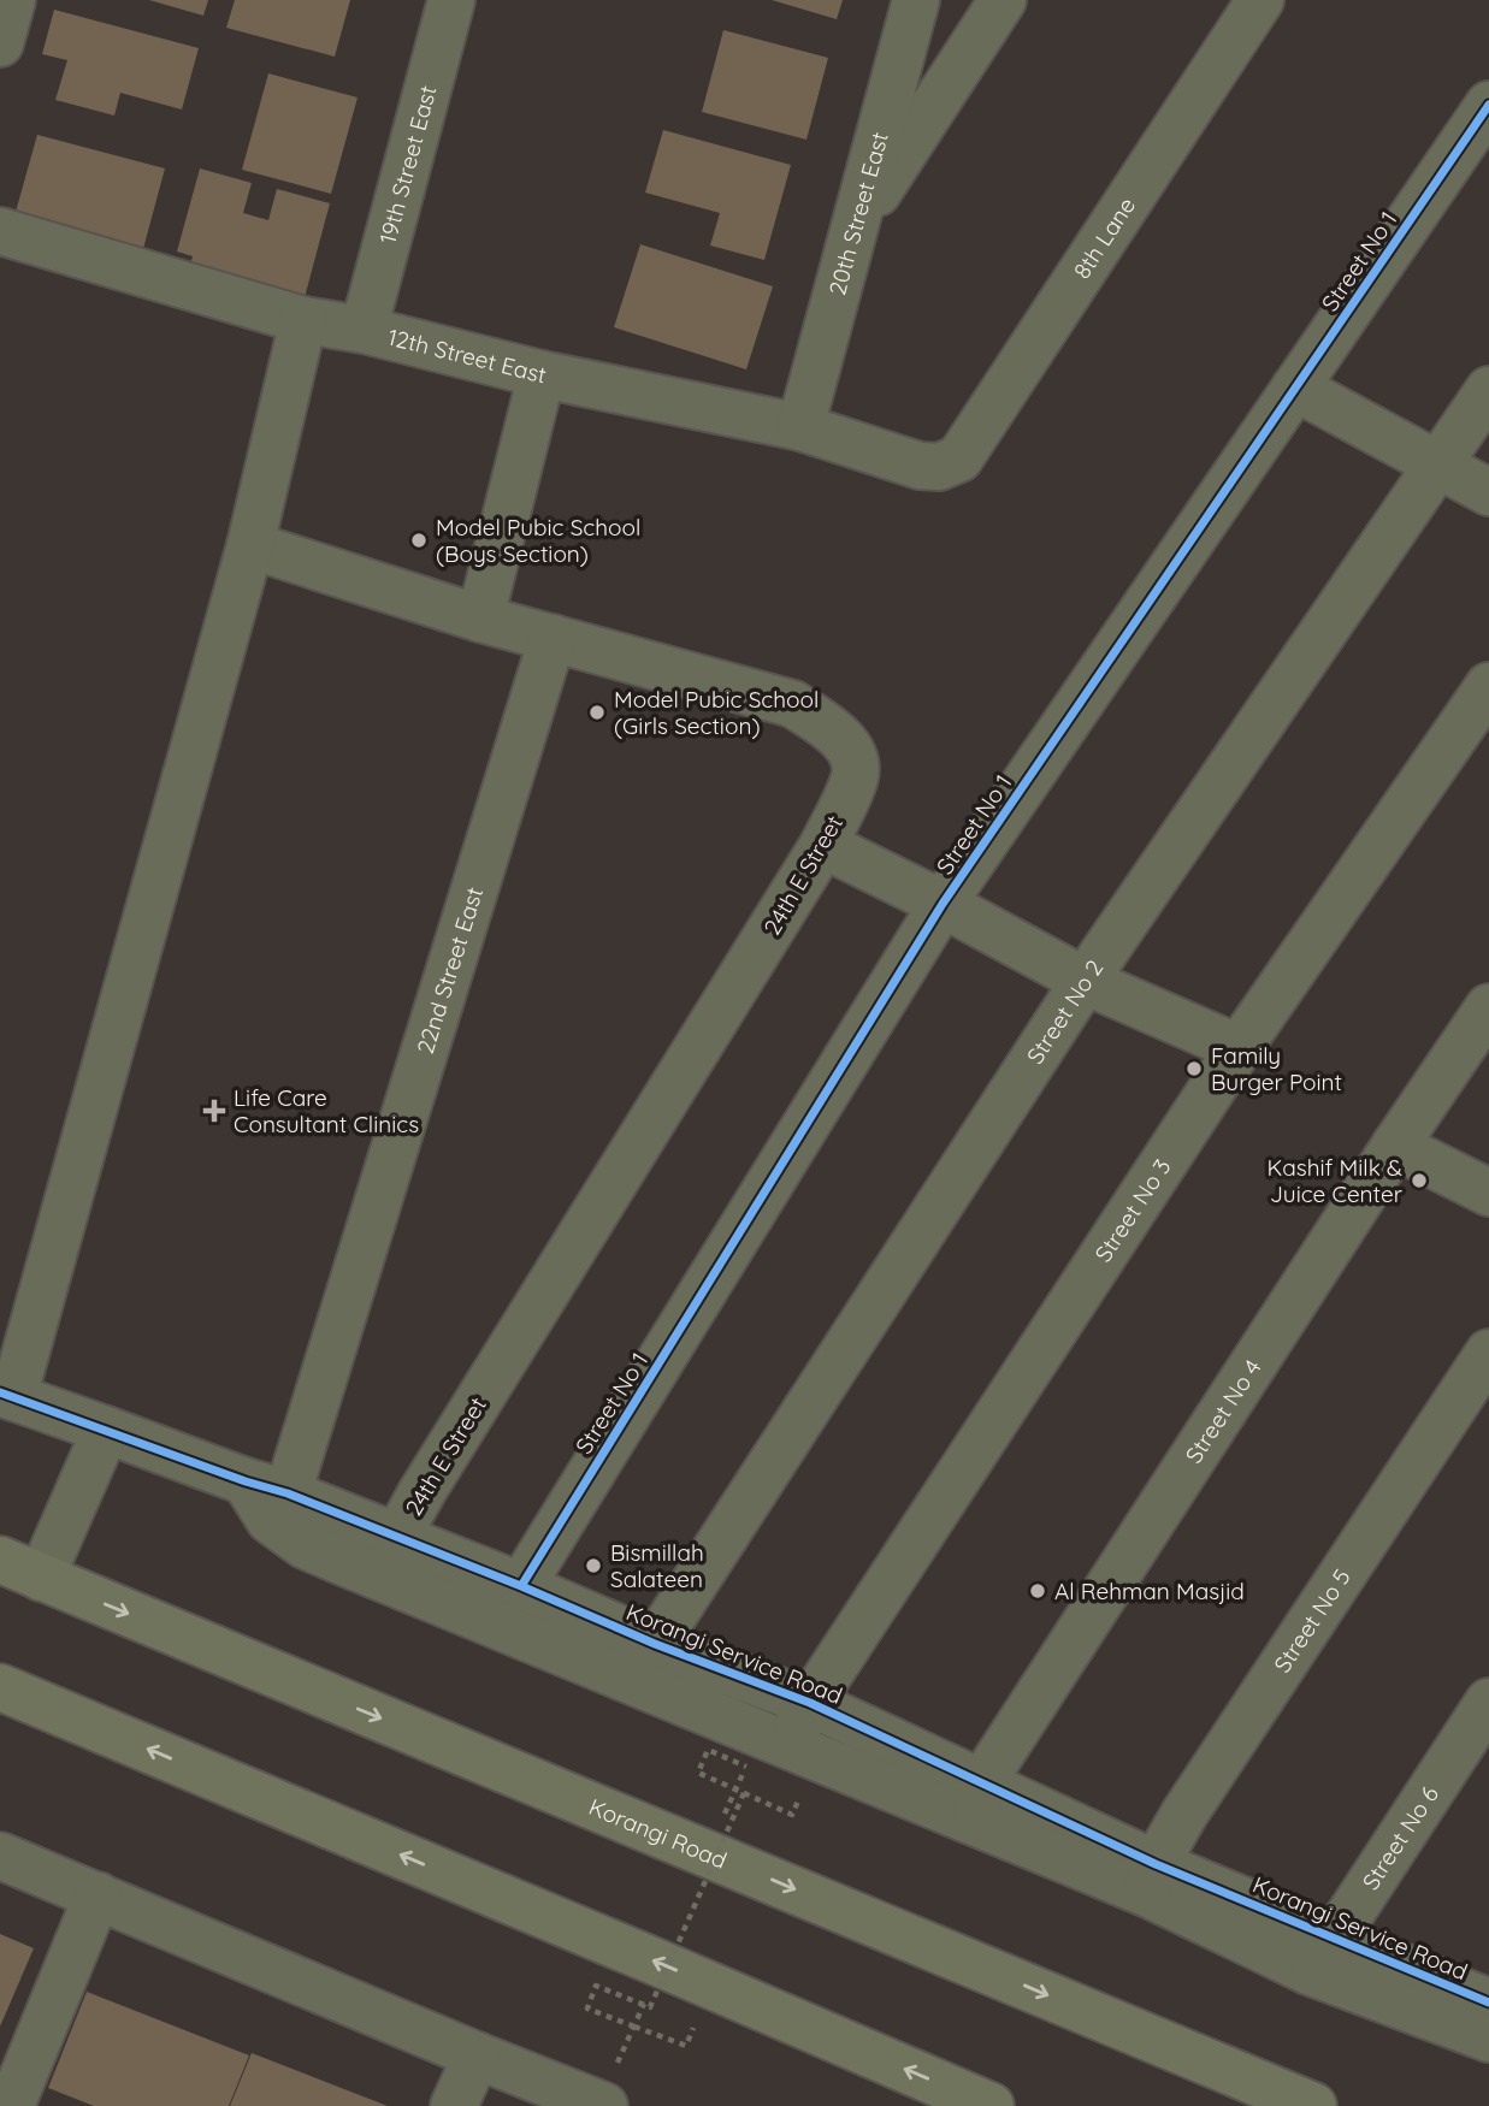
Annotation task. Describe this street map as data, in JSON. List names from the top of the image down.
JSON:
{
  "streets": {
    "main road": ["Korangi Road"],
    "street": [
      "19th Street East",
      "20th Street East",
      "8th Lane",
      "Street No 1",
      "12th Street East",
      "24th E Street",
      "22nd Street East",
      "Street No 2",
      "Street No 3",
      "Street No 4",
      "Street No 5",
      "Korangi Service Road",
      "Street No 6"
    ]
  },
  "crossings": [
    ["19th Street East", "12th Street East"],
    ["20th Street East", "12th Street East"],
    ["8th Lane", "12th Street East"],
    ["Street No 1", "Korangi Service Road"],
    ["24th E Street", "22nd Street East"],
    ["24th E Street", "Korangi Service Road"],
    ["22nd Street East", "Korangi Service Road"],
    ["Street No 2", "Korangi Service Road"],
    ["Street No 3", "Korangi Service Road"],
    ["Street No 4", "Korangi Service Road"]
  ],
  "places": {
    "other": [
      "Model Pubic School (Boys Section)",
      "Model Pubic School (Girls Section)",
      "Family Burger Point",
      "Kashif Milk & Juice Center",
      "Bismillah Salateen",
      "Al Rehman Masjid"
    ],
    "health": ["Life Care Consultant Clinics"]
  }
}
